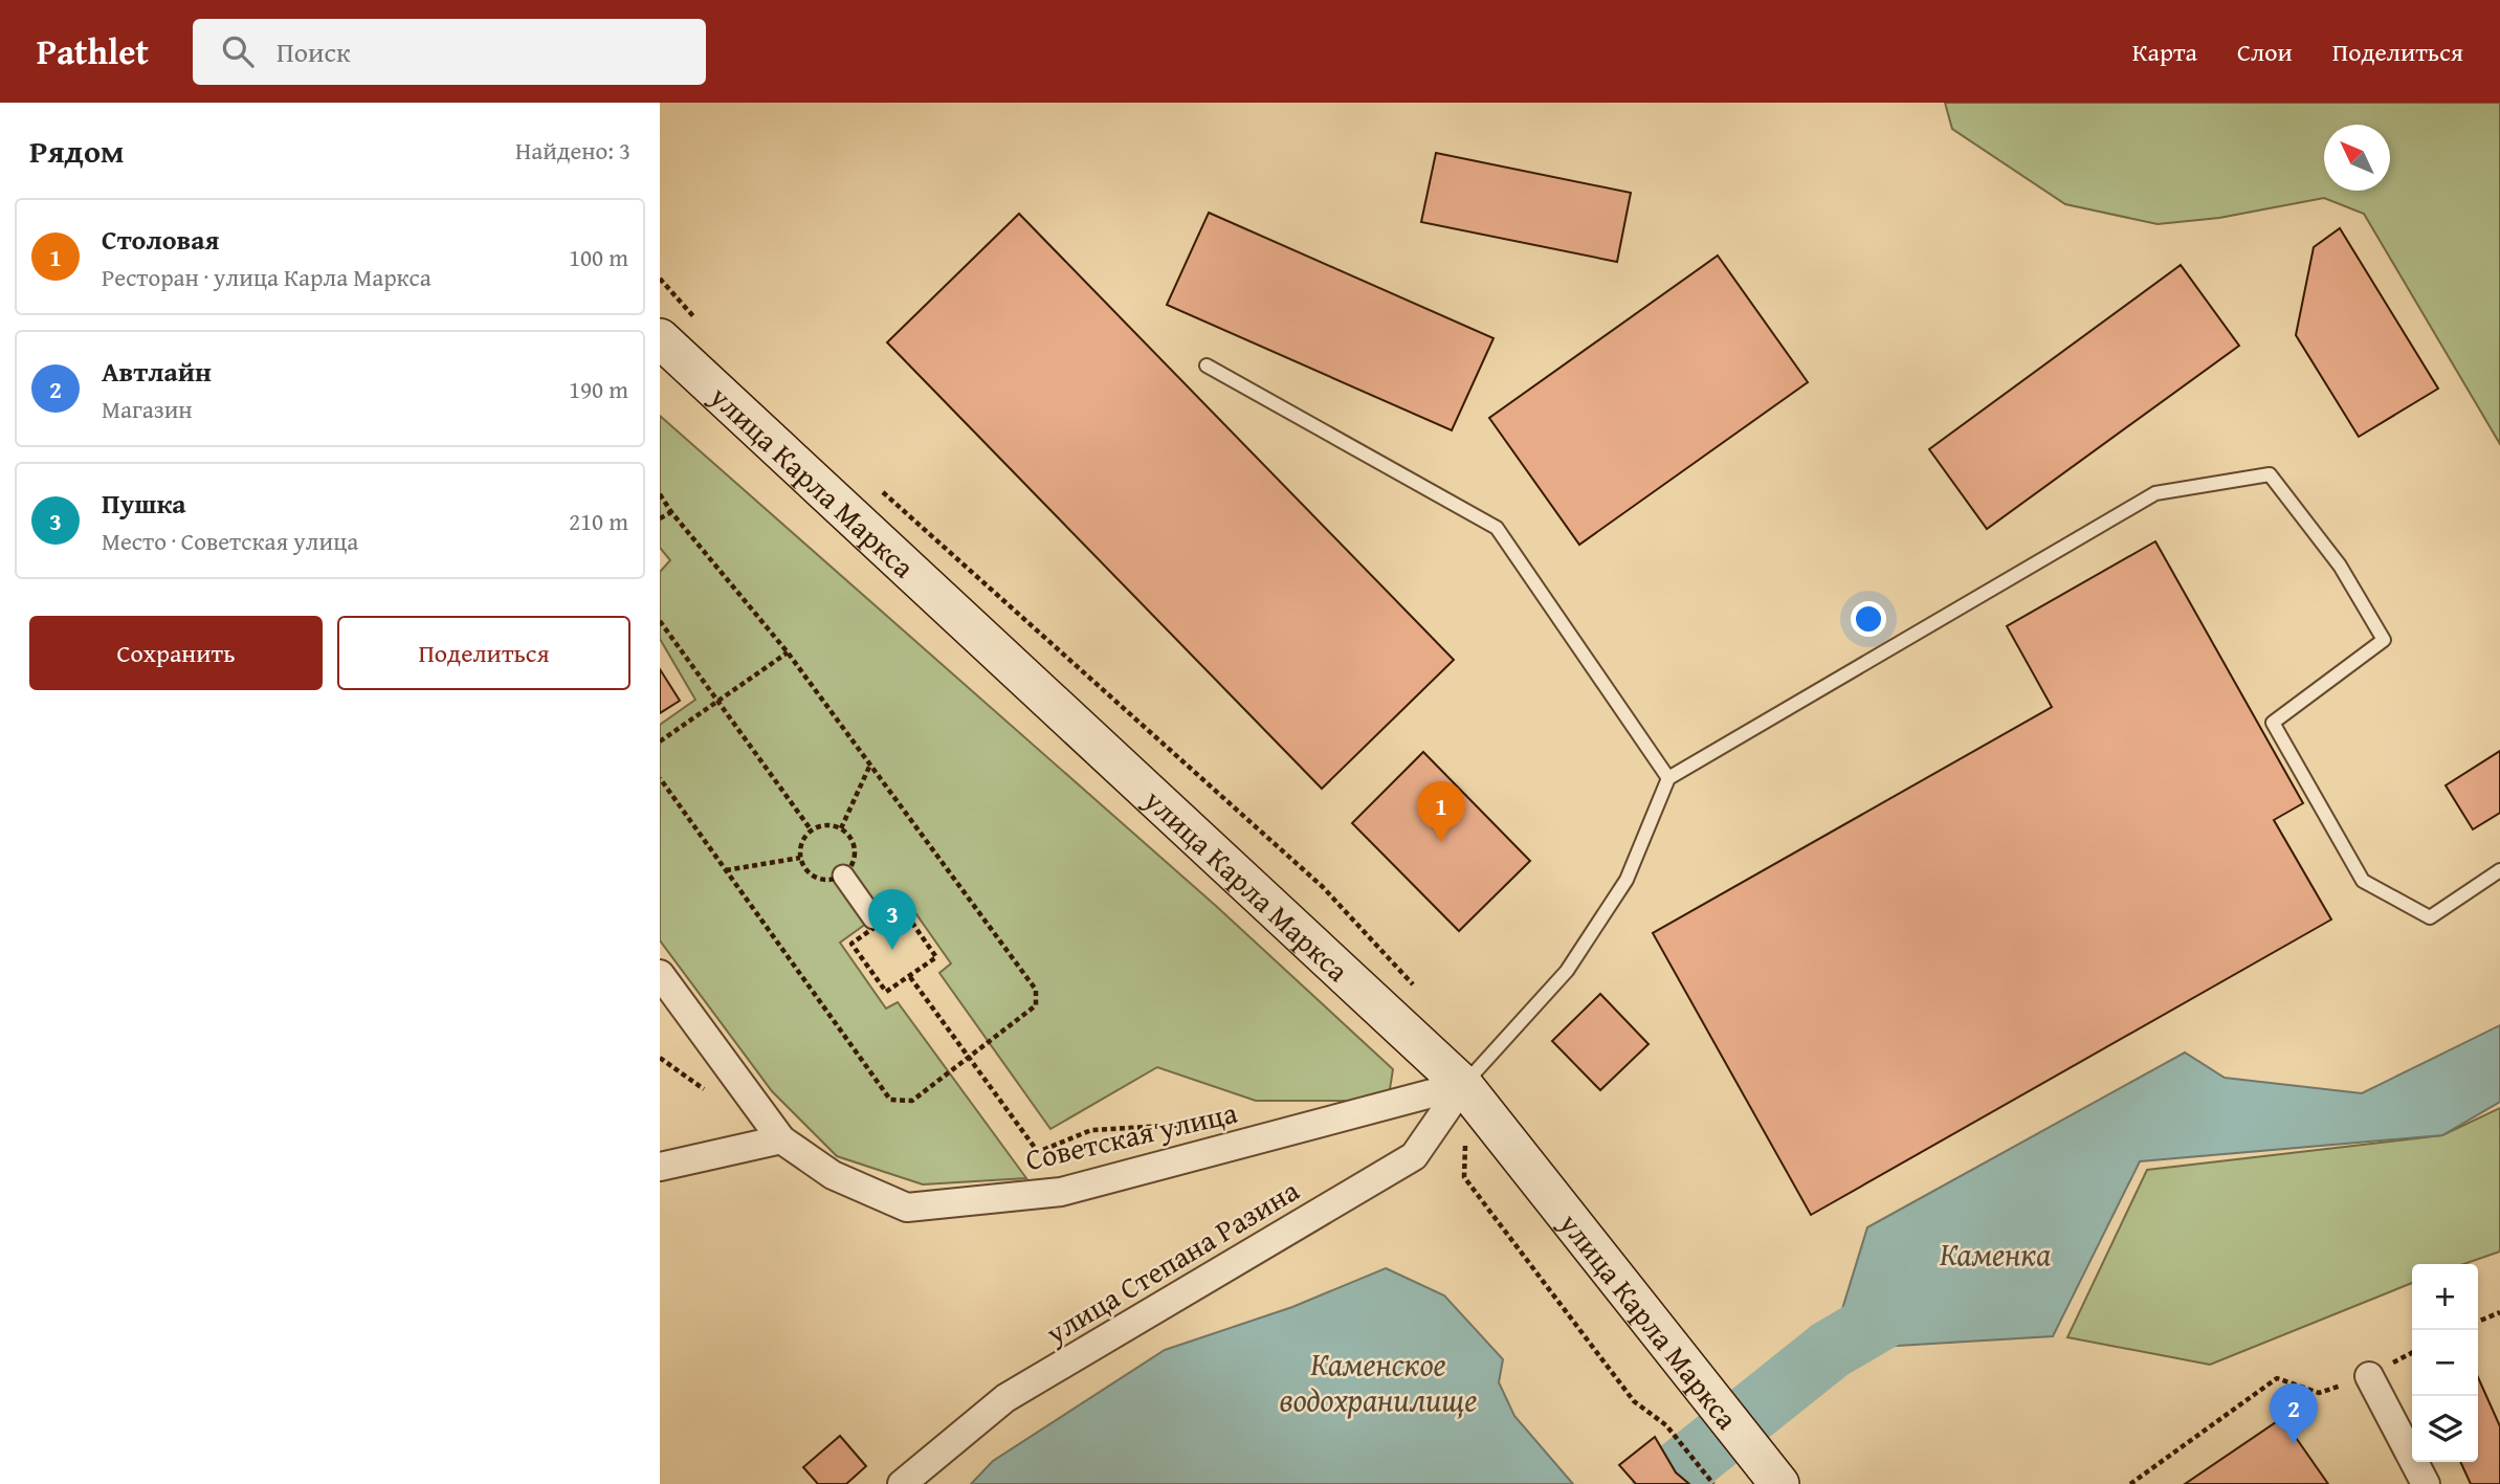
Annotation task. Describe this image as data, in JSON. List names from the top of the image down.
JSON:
{
  "streets": {
    "main road": ["улица Карла Маркса"],
    "street": ["Советская улица", "улица Степана Разина"]
  },
  "crossings": [
    ["улица Карла Маркса", "Советская улица"],
    ["улица Карла Маркса", "улица Степана Разина"],
    ["Советская улица", "улица Степана Разина"]
  ],
  "water": ["Каменка", "Каменское водохранилище"],
  "north": "top left",
  "page": {
    "header": "Pathlet",
    "search": "Поиск",
    "nav": ["Карта", "Слои", "Поделиться"],
    "heading": ["Рядом", "Найдено: 3"],
    "list": [
      {
        "mark": "1",
        "name": "Столовая",
        "note": "Ресторан · улица Карла Маркса",
        "value": "100 m"
      },
      {
        "mark": "2",
        "name": "Автлайн",
        "note": "Магазин",
        "value": "190 m"
      },
      {
        "mark": "3",
        "name": "Пушка",
        "note": "Место · Советская улица",
        "value": "210 m"
      }
    ],
    "buttons": ["Сохранить", "Поделиться"],
    "pins": ["1", "3", "2"],
    "map_buttons": ["+", "−"]
  }
}
